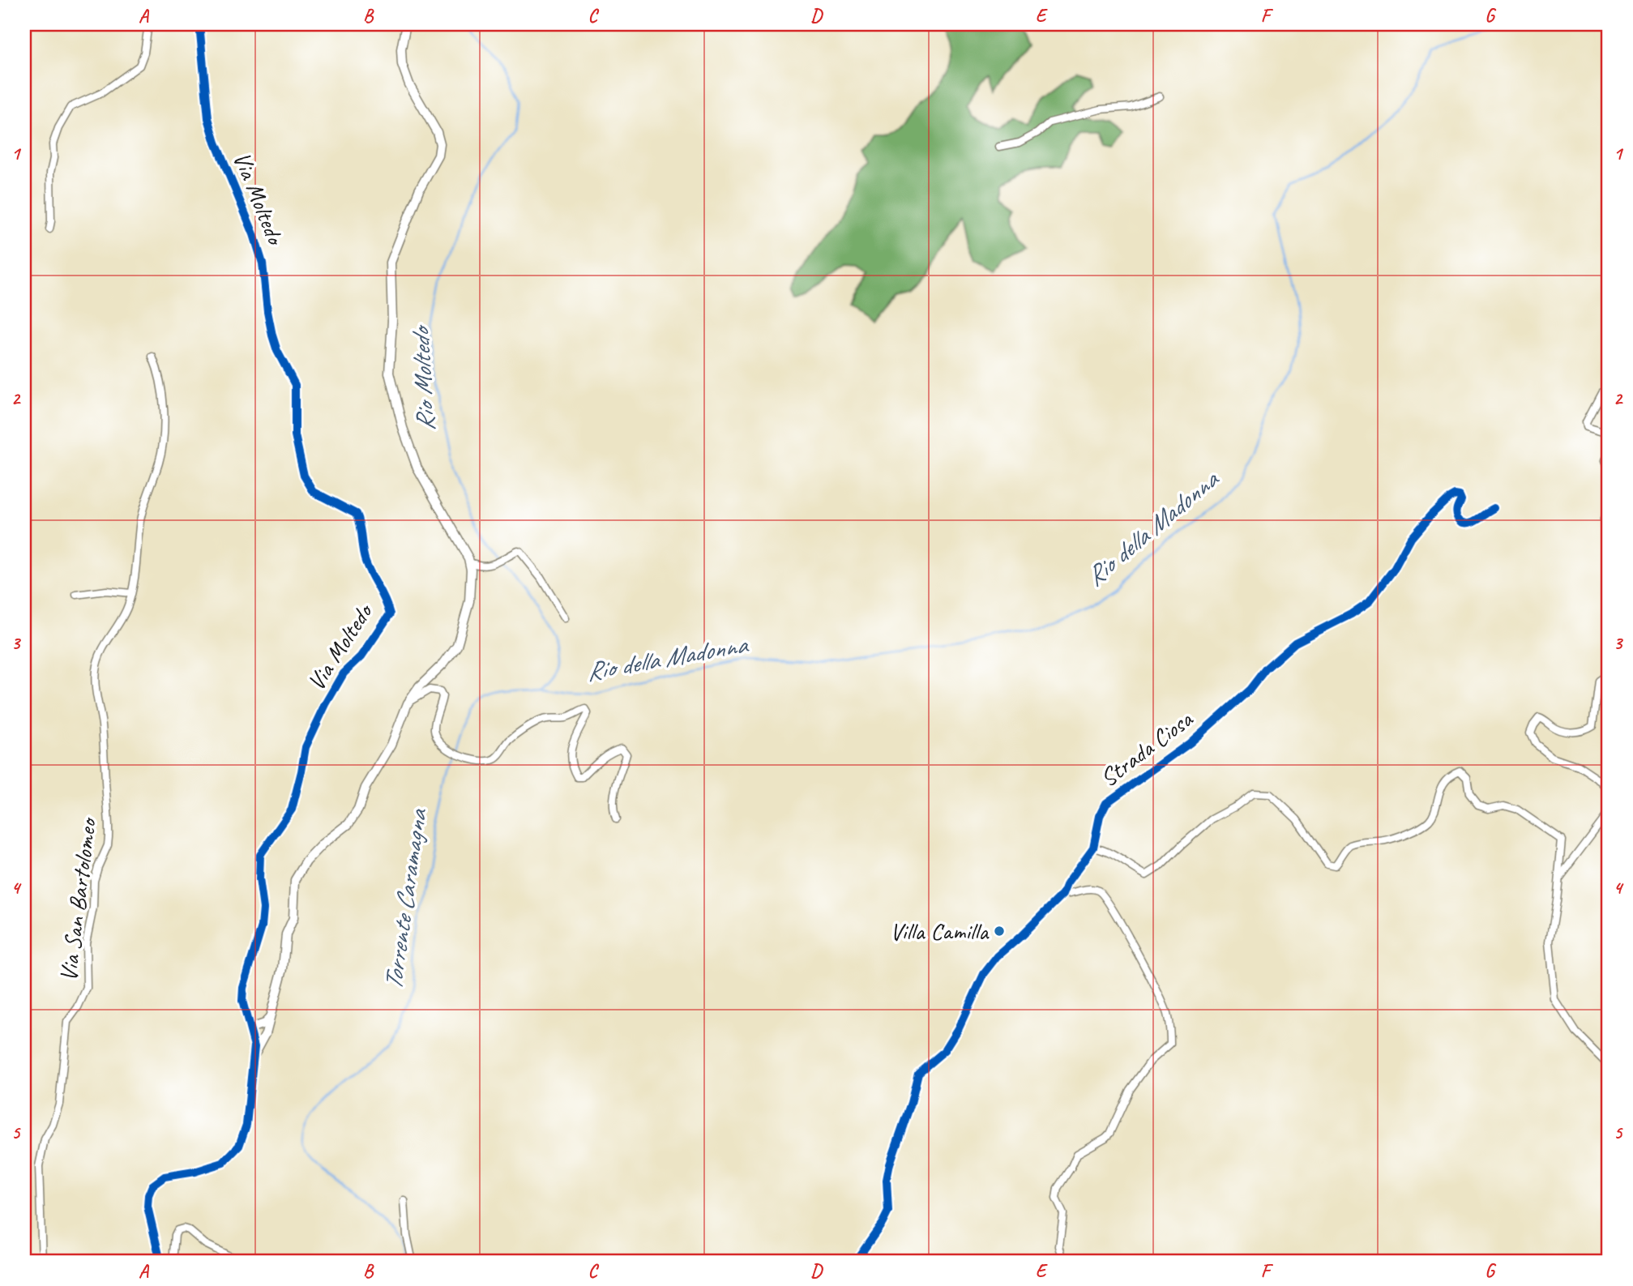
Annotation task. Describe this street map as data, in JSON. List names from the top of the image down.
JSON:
{
  "streets": {
    "street": ["Via Moltedo", "Strada Ciosa", "Via San Bartolomeo"]
  },
  "water": ["Rio Moltedo", "Rio della Madonna", "Torrente Caramagna"],
  "places": ["Villa Camilla"],
  "grid": {
    "columns": [
      "A",
      "B",
      "C",
      "D",
      "E",
      "F",
      "G"
    ],
    "rows": [
      "1",
      "2",
      "3",
      "4",
      "5"
    ]
  }
}
